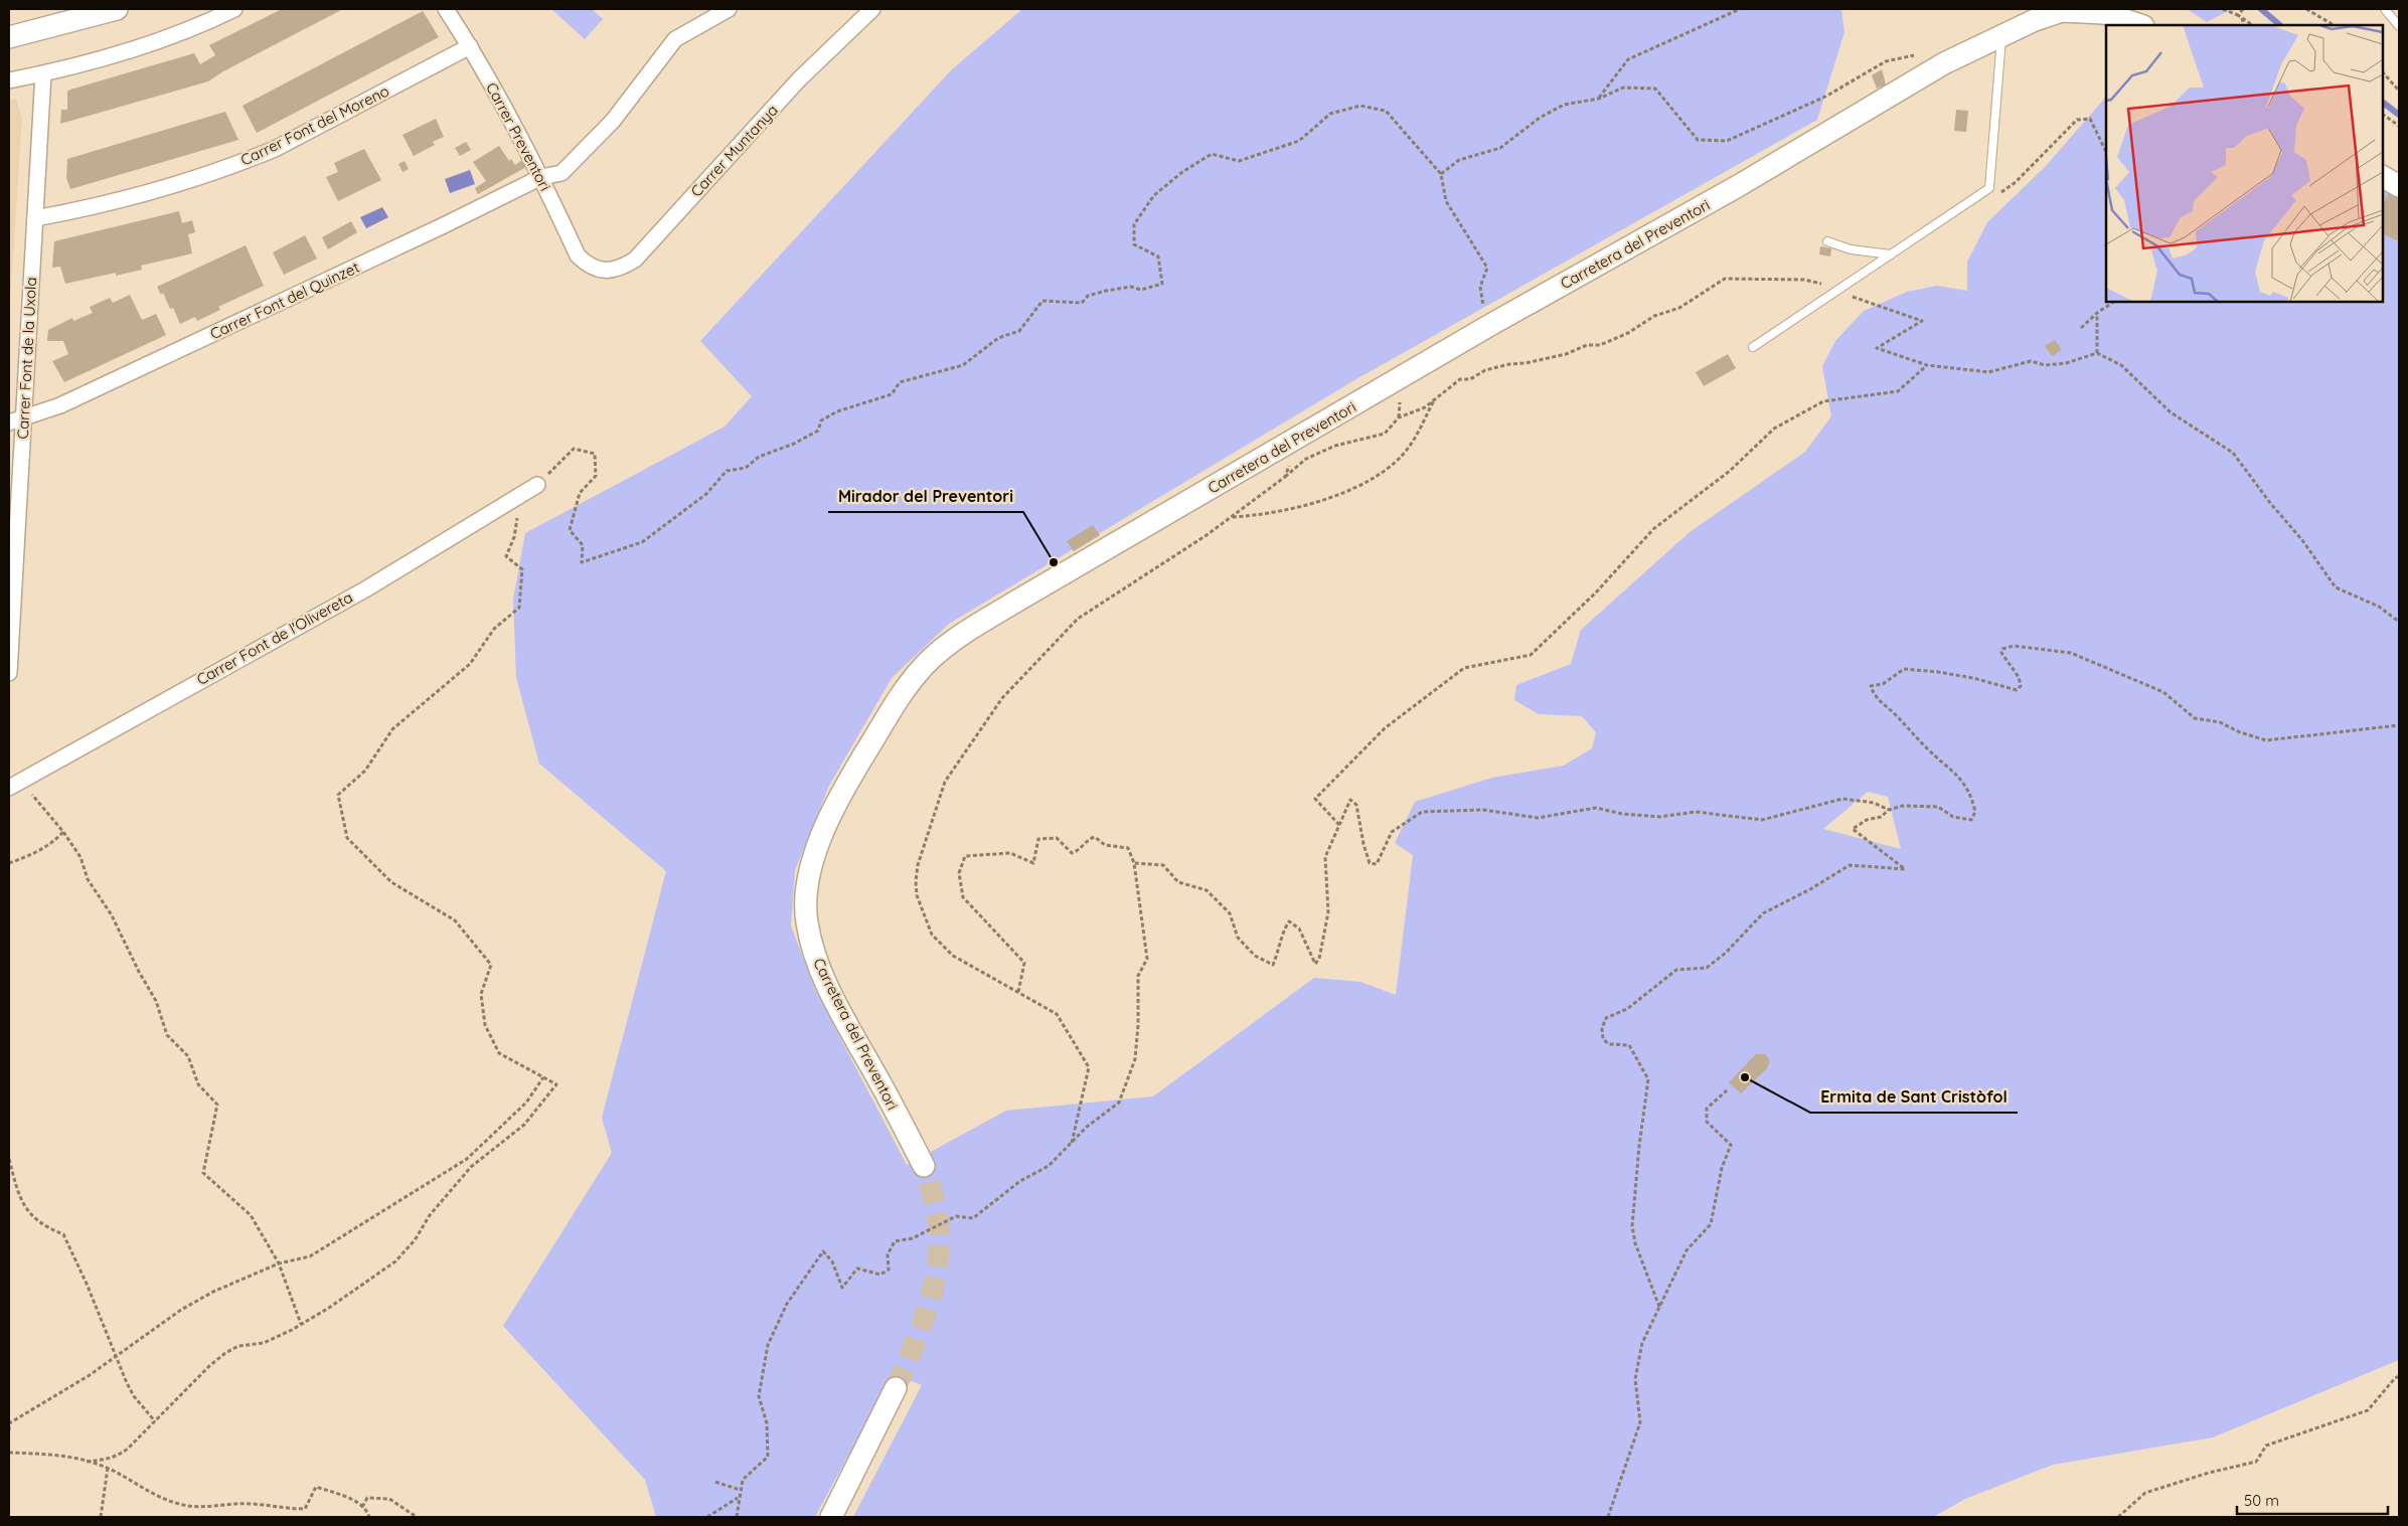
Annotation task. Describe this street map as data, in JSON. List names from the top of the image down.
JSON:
{
  "streets": {
    "street": [
      "Carrer Font del Moreno",
      "Carrer Preventori",
      "Carrer Muntanya",
      "Carretera del Preventori",
      "Carrer Font del Quinzet",
      "Carrer Font de la Uxola",
      "Carrer Font de l'Olivereta"
    ]
  },
  "crossings": [
    ["Carrer Font del Moreno", "Carrer Preventori"],
    ["Carrer Font del Moreno", "Carrer Font de la Uxola"],
    ["Carrer Preventori", "Carrer Muntanya"],
    ["Carrer Preventori", "Carrer Font del Quinzet"],
    ["Carrer Font del Quinzet", "Carrer Font de la Uxola"]
  ],
  "places": ["Mirador del Preventori", "Ermita de Sant Cristòfol"],
  "scale_bar": "50 m"
}
